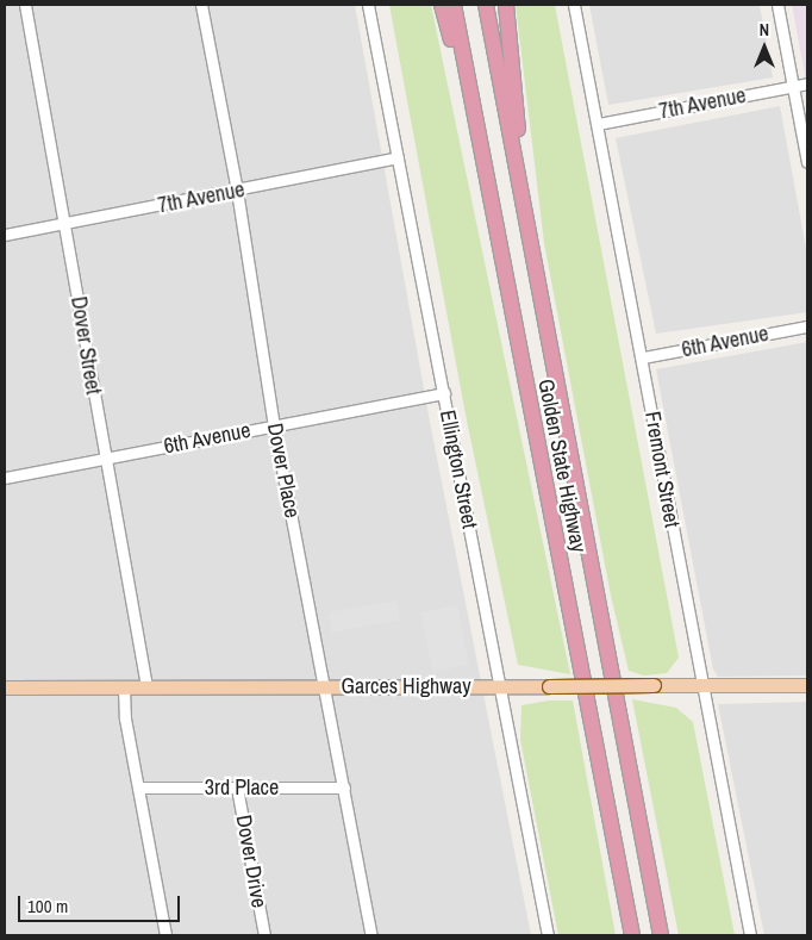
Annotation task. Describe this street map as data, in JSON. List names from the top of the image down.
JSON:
{
  "streets": {
    "highway": ["Golden State Highway"],
    "main road": ["Garces Highway"],
    "street": [
      "7th Avenue",
      "6th Avenue",
      "Dover Street",
      "Ellington Street",
      "Fremont Street",
      "Dover Place",
      "3rd Place",
      "Dover Drive"
    ]
  },
  "crossings": [
    ["7th Avenue", "Dover Street"],
    ["7th Avenue", "Ellington Street"],
    ["7th Avenue", "Fremont Street"],
    ["7th Avenue", "Dover Place"],
    ["6th Avenue", "Dover Street"],
    ["6th Avenue", "Ellington Street"],
    ["6th Avenue", "Fremont Street"],
    ["6th Avenue", "Dover Place"],
    ["Dover Street", "Garces Highway"],
    ["Ellington Street", "Garces Highway"],
    ["Fremont Street", "Garces Highway"],
    ["Dover Place", "Garces Highway"],
    ["Dover Place", "3rd Place"],
    ["3rd Place", "Dover Drive"]
  ],
  "scale_bar": "100 m",
  "north": "top"
}
